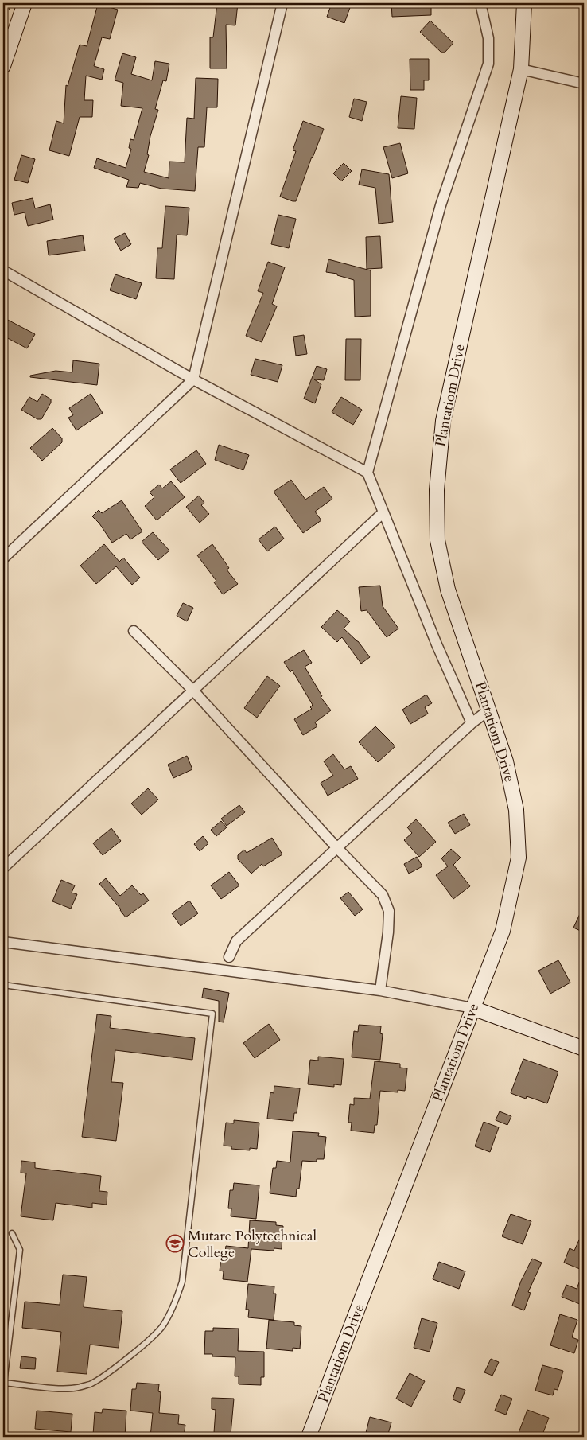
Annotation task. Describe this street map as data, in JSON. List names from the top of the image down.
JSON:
{
  "streets": {
    "street": ["Plantatiom Drive"]
  },
  "places": {
    "school or university": ["Mutare Polytechnical College"]
  }
}
